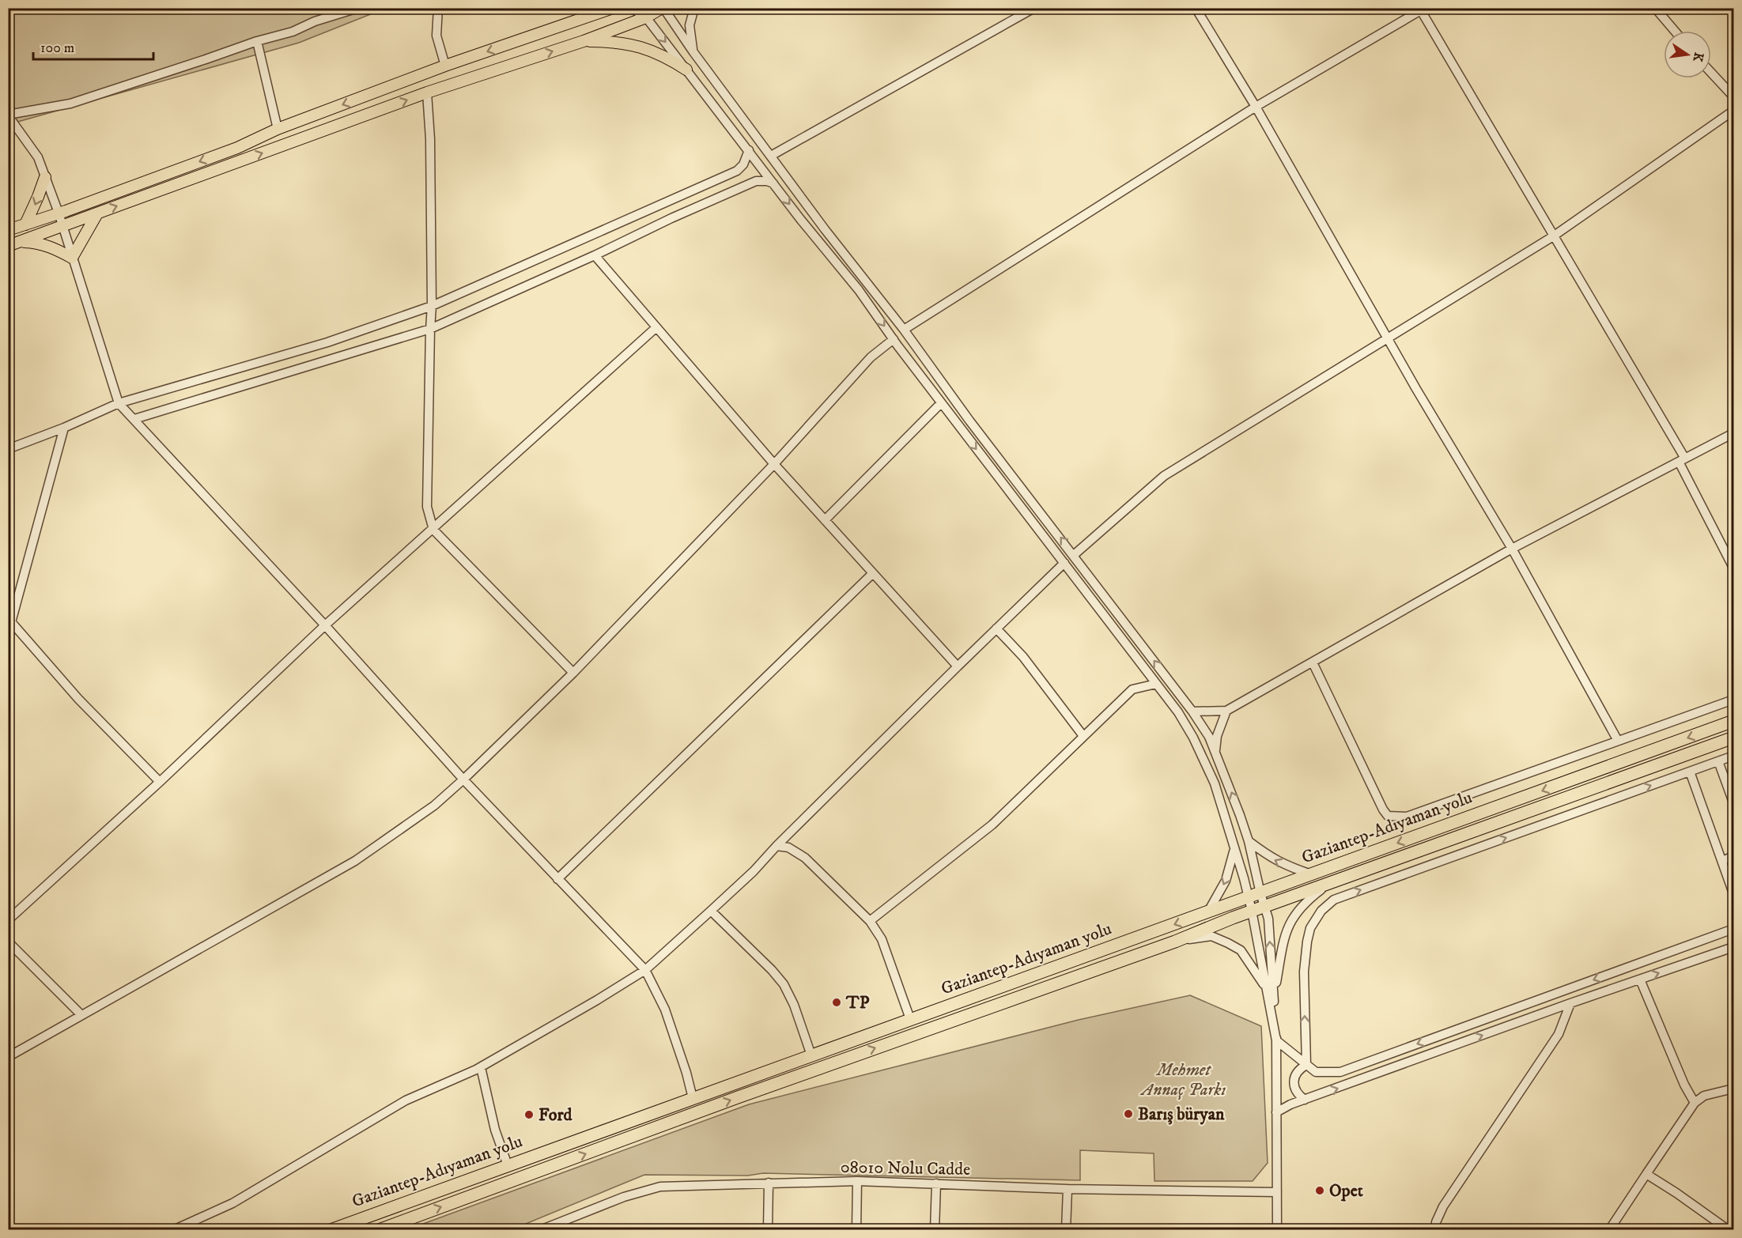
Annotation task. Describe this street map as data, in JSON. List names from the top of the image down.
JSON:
{
  "streets": {
    "highway": ["Gaziantep-Adıyaman yolu"],
    "street": ["08010 Nolu Cadde"]
  },
  "parks": ["Mehmet Annaç Parkı"],
  "places": [
    "TP",
    "Barış büryan",
    "Ford",
    "Opet"
  ],
  "scale_bar": "100 m",
  "north": "right"
}
